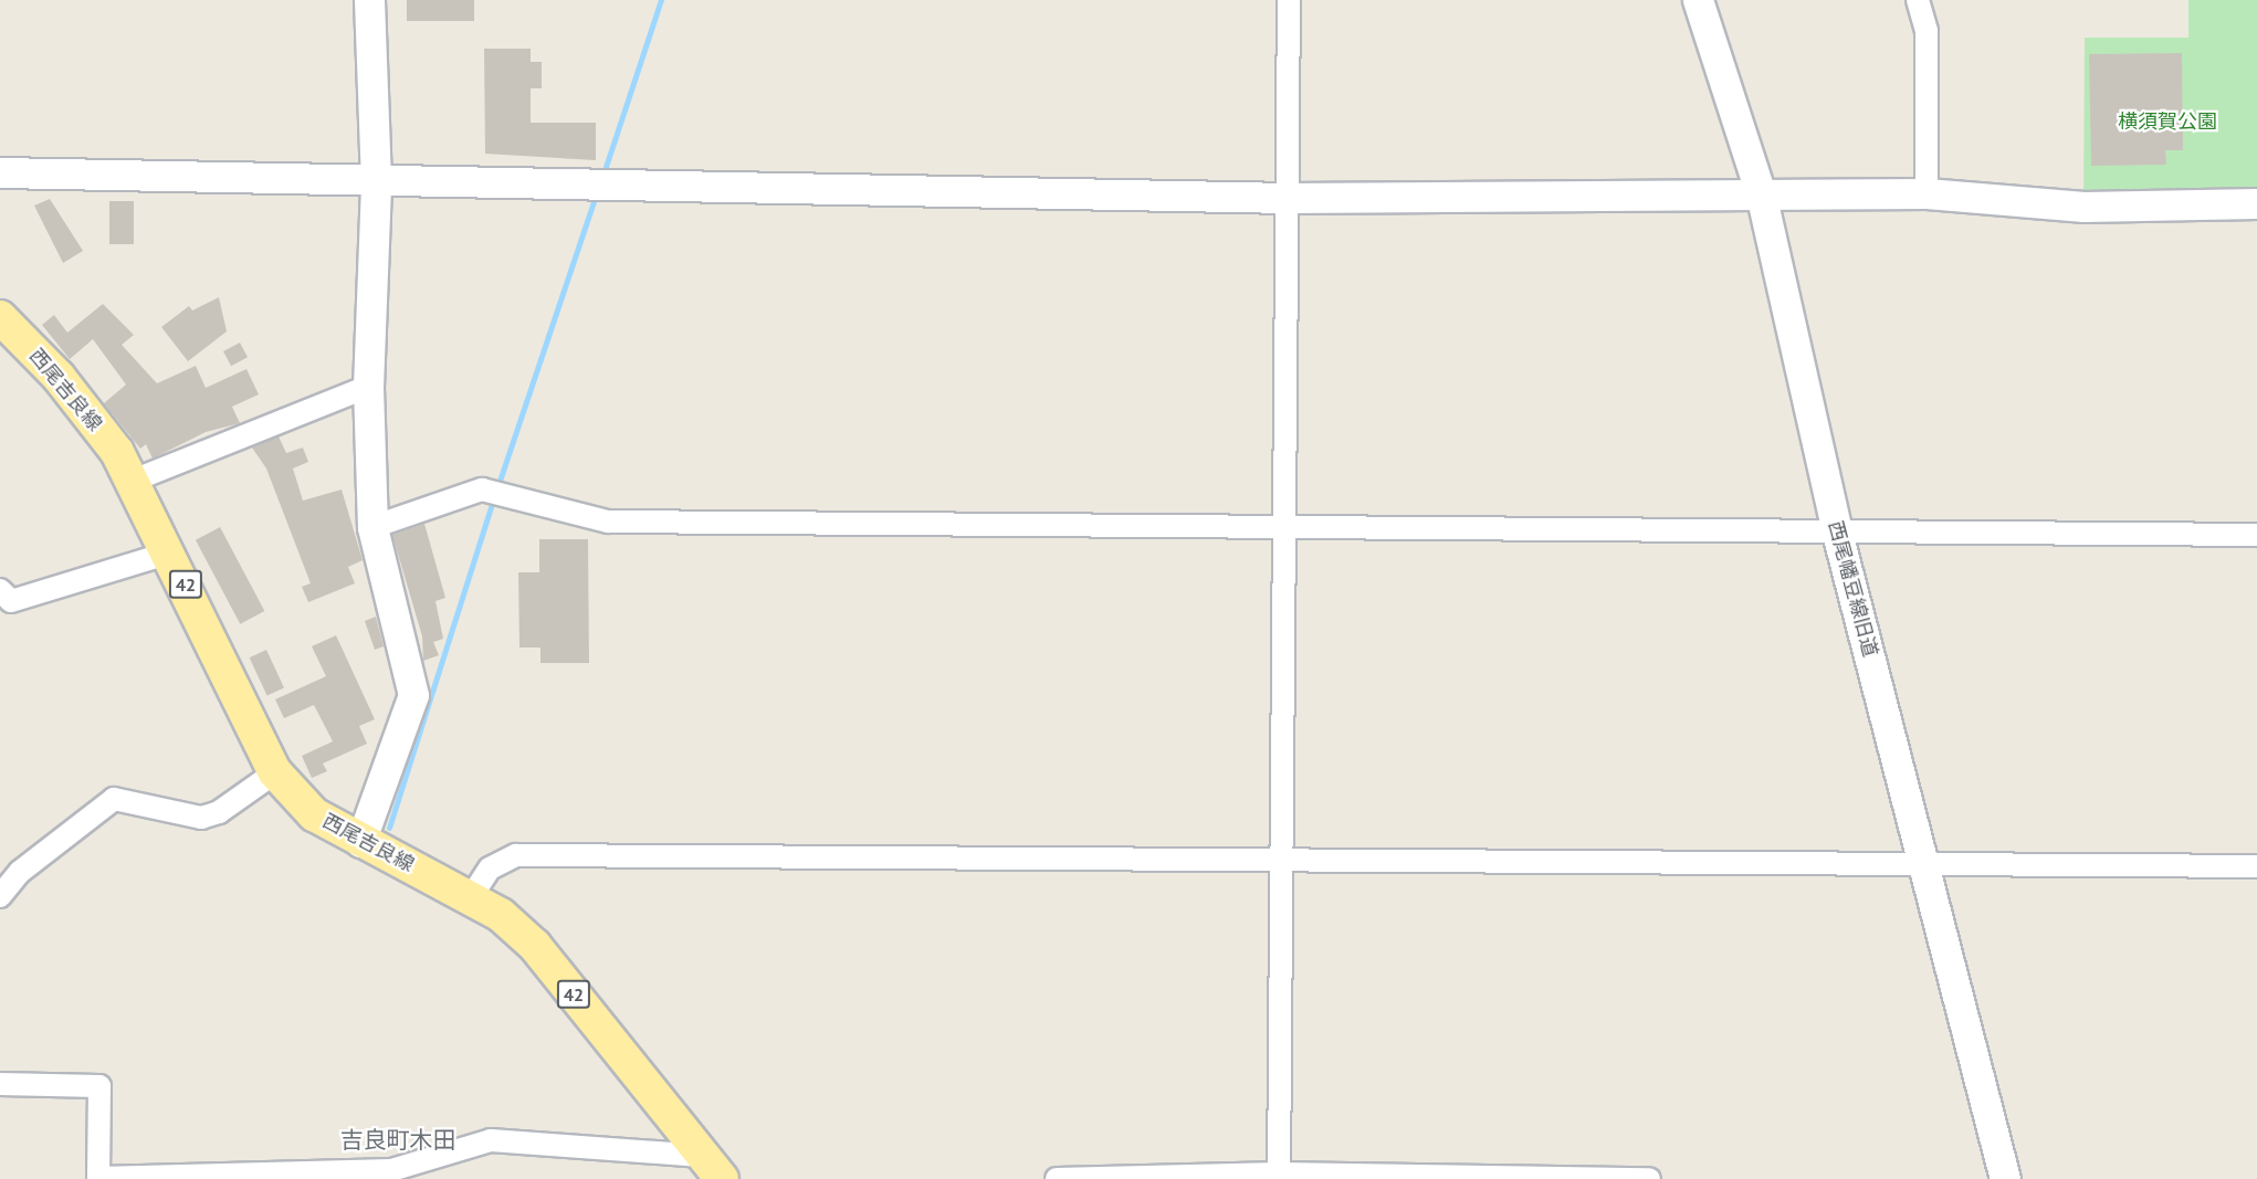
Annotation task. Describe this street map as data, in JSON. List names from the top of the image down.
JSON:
{
  "streets": {
    "main road": ["西尾吉良線", "42"],
    "street": ["西尾幡豆線旧道"]
  },
  "districts": ["吉良町木田"],
  "parks": ["横須賀公園"]
}
